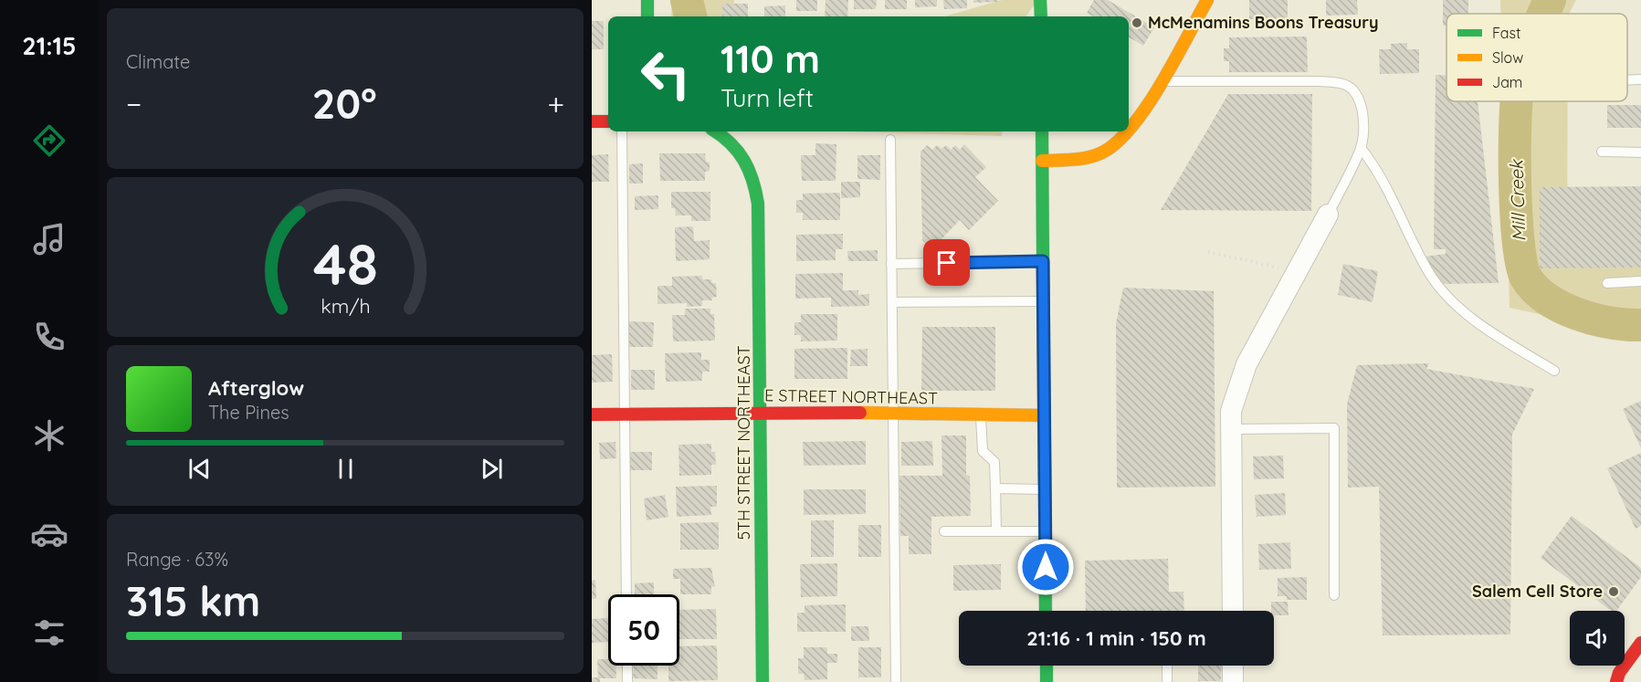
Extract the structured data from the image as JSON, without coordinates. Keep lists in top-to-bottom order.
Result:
{
  "streets": {
    "main road": ["E STREET NORTHEAST", "5TH STREET NORTHEAST"]
  },
  "crossings": [
    ["E STREET NORTHEAST", "5TH STREET NORTHEAST"]
  ],
  "water": ["Mill Creek"],
  "places": ["McMenamins Boons Treasury", "Salem Cell Store"],
  "legend": ["Fast", "Slow", "Jam"],
  "page": {
    "tabs": "21:15",
    "tile": [
      "Climate",
      ["Range · 63%", "315 km"]
    ],
    "turn": ["110 m", "Turn left"],
    "heat": ["−", "20°", "+"],
    "song": ["Afterglow", "The Pines"],
    "limit": "50",
    "trip": "21:16 · 1 min · 150 m",
    "gauge": ["48", "km/h"]
  }
}
